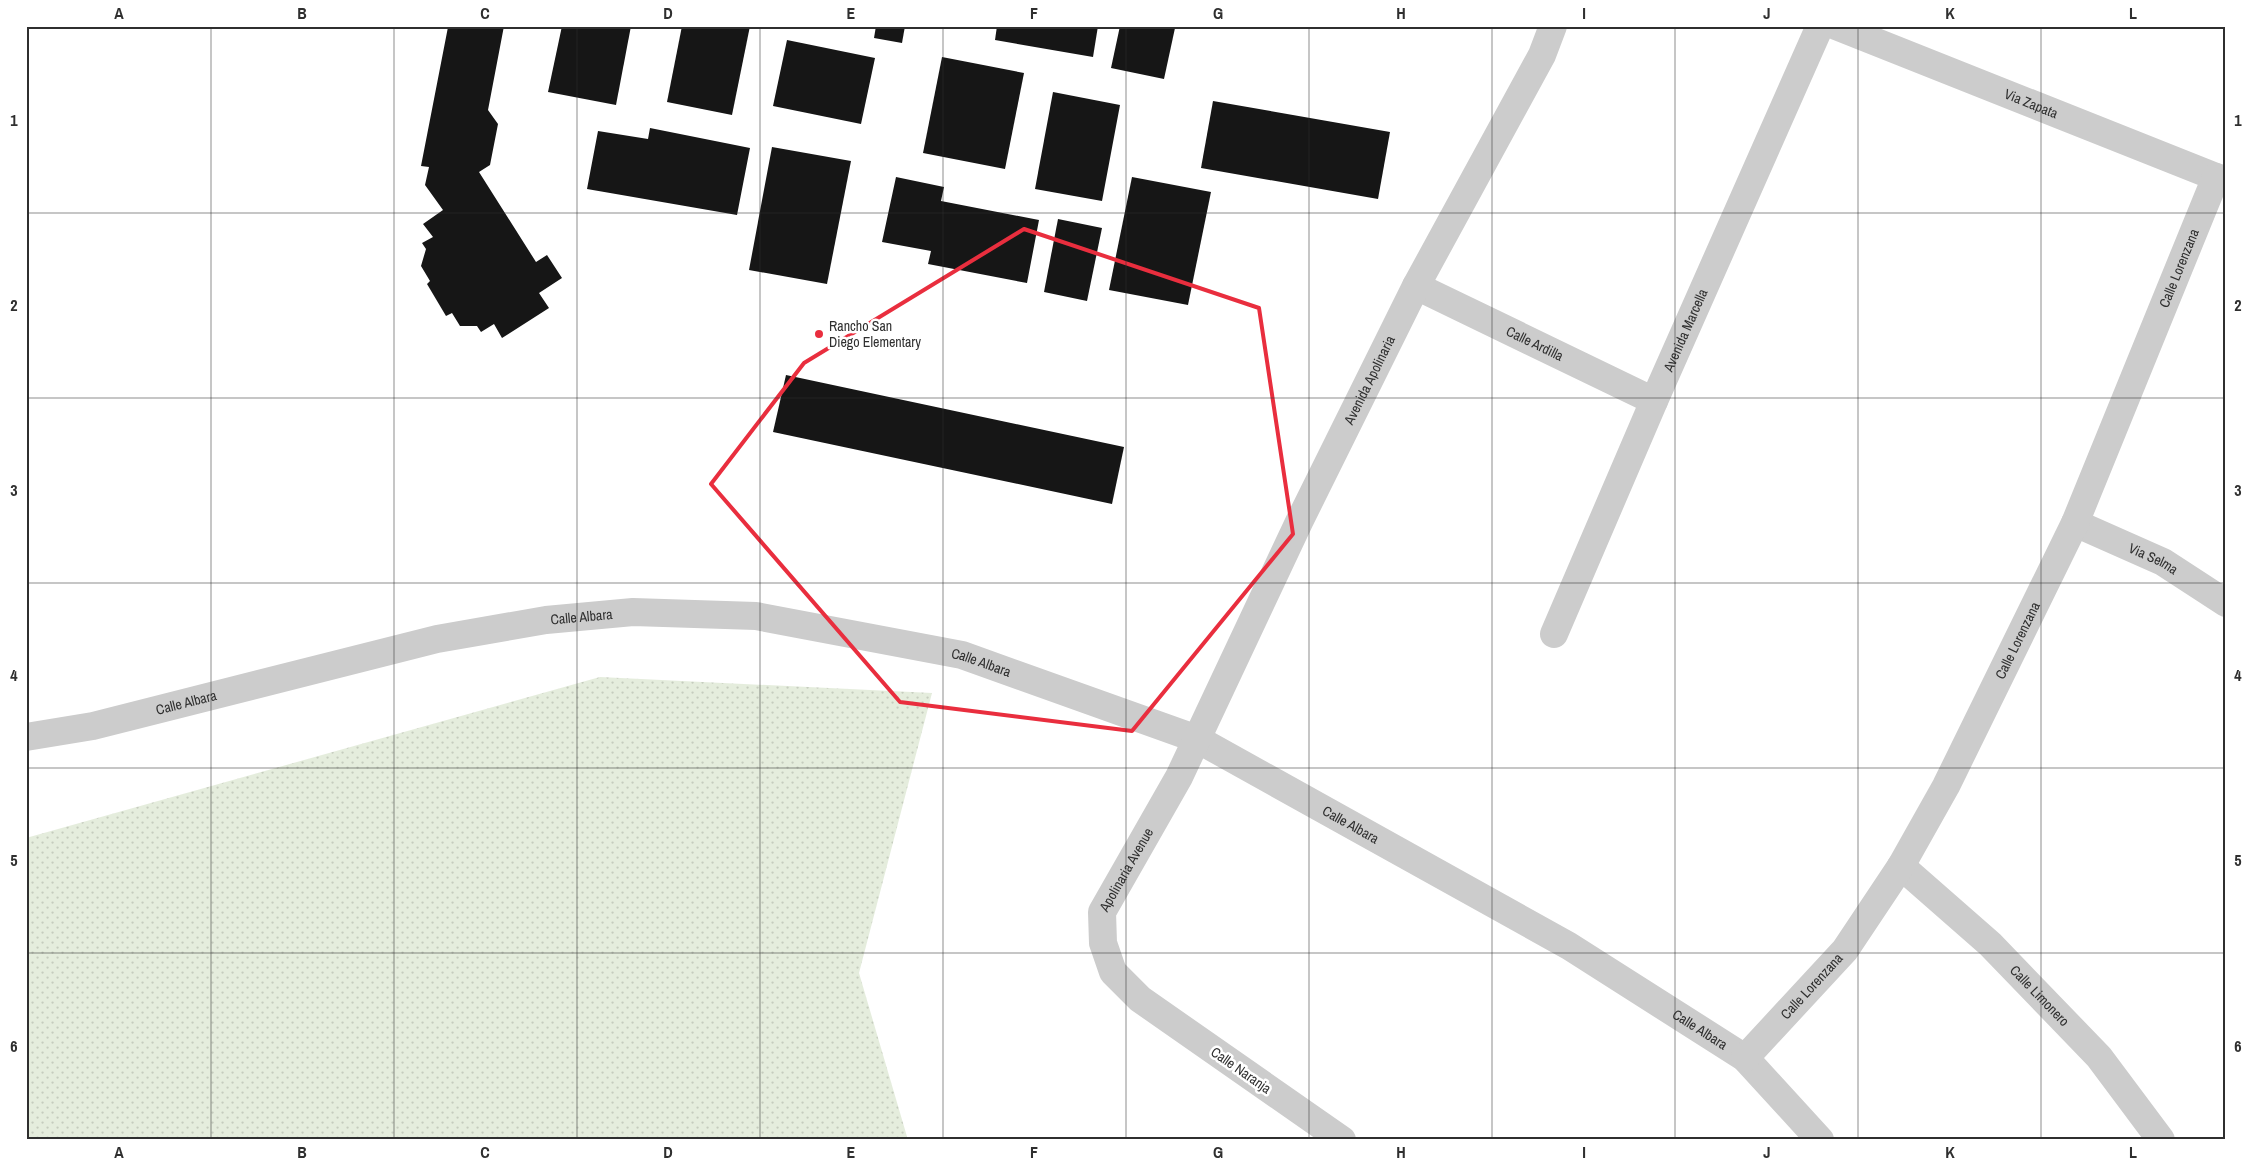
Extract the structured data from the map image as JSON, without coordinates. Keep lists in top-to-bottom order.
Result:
{
  "streets": {
    "street": [
      "Via Zapata",
      "Calle Lorenzana",
      "Avenida Marcella",
      "Calle Ardilla",
      "Avenida Apolinaria",
      "Via Selma",
      "Calle Albara",
      "Apolinaria Avenue",
      "Calle Limonero",
      "Calle Naranja"
    ]
  },
  "crossings": [
    ["Via Zapata", "Calle Lorenzana"],
    ["Calle Lorenzana", "Via Selma"],
    ["Calle Lorenzana", "Calle Albara"],
    ["Calle Lorenzana", "Calle Limonero"],
    ["Avenida Marcella", "Calle Ardilla"],
    ["Calle Ardilla", "Avenida Apolinaria"],
    ["Avenida Apolinaria", "Calle Albara"],
    ["Avenida Apolinaria", "Apolinaria Avenue"],
    ["Calle Albara", "Apolinaria Avenue"],
    ["Apolinaria Avenue", "Calle Naranja"]
  ],
  "places": ["Rancho San Diego Elementary"],
  "grid": {
    "columns": [
      "A",
      "B",
      "C",
      "D",
      "E",
      "F",
      "G",
      "H",
      "I",
      "J",
      "K",
      "L"
    ],
    "rows": [
      "1",
      "2",
      "3",
      "4",
      "5",
      "6"
    ]
  }
}
